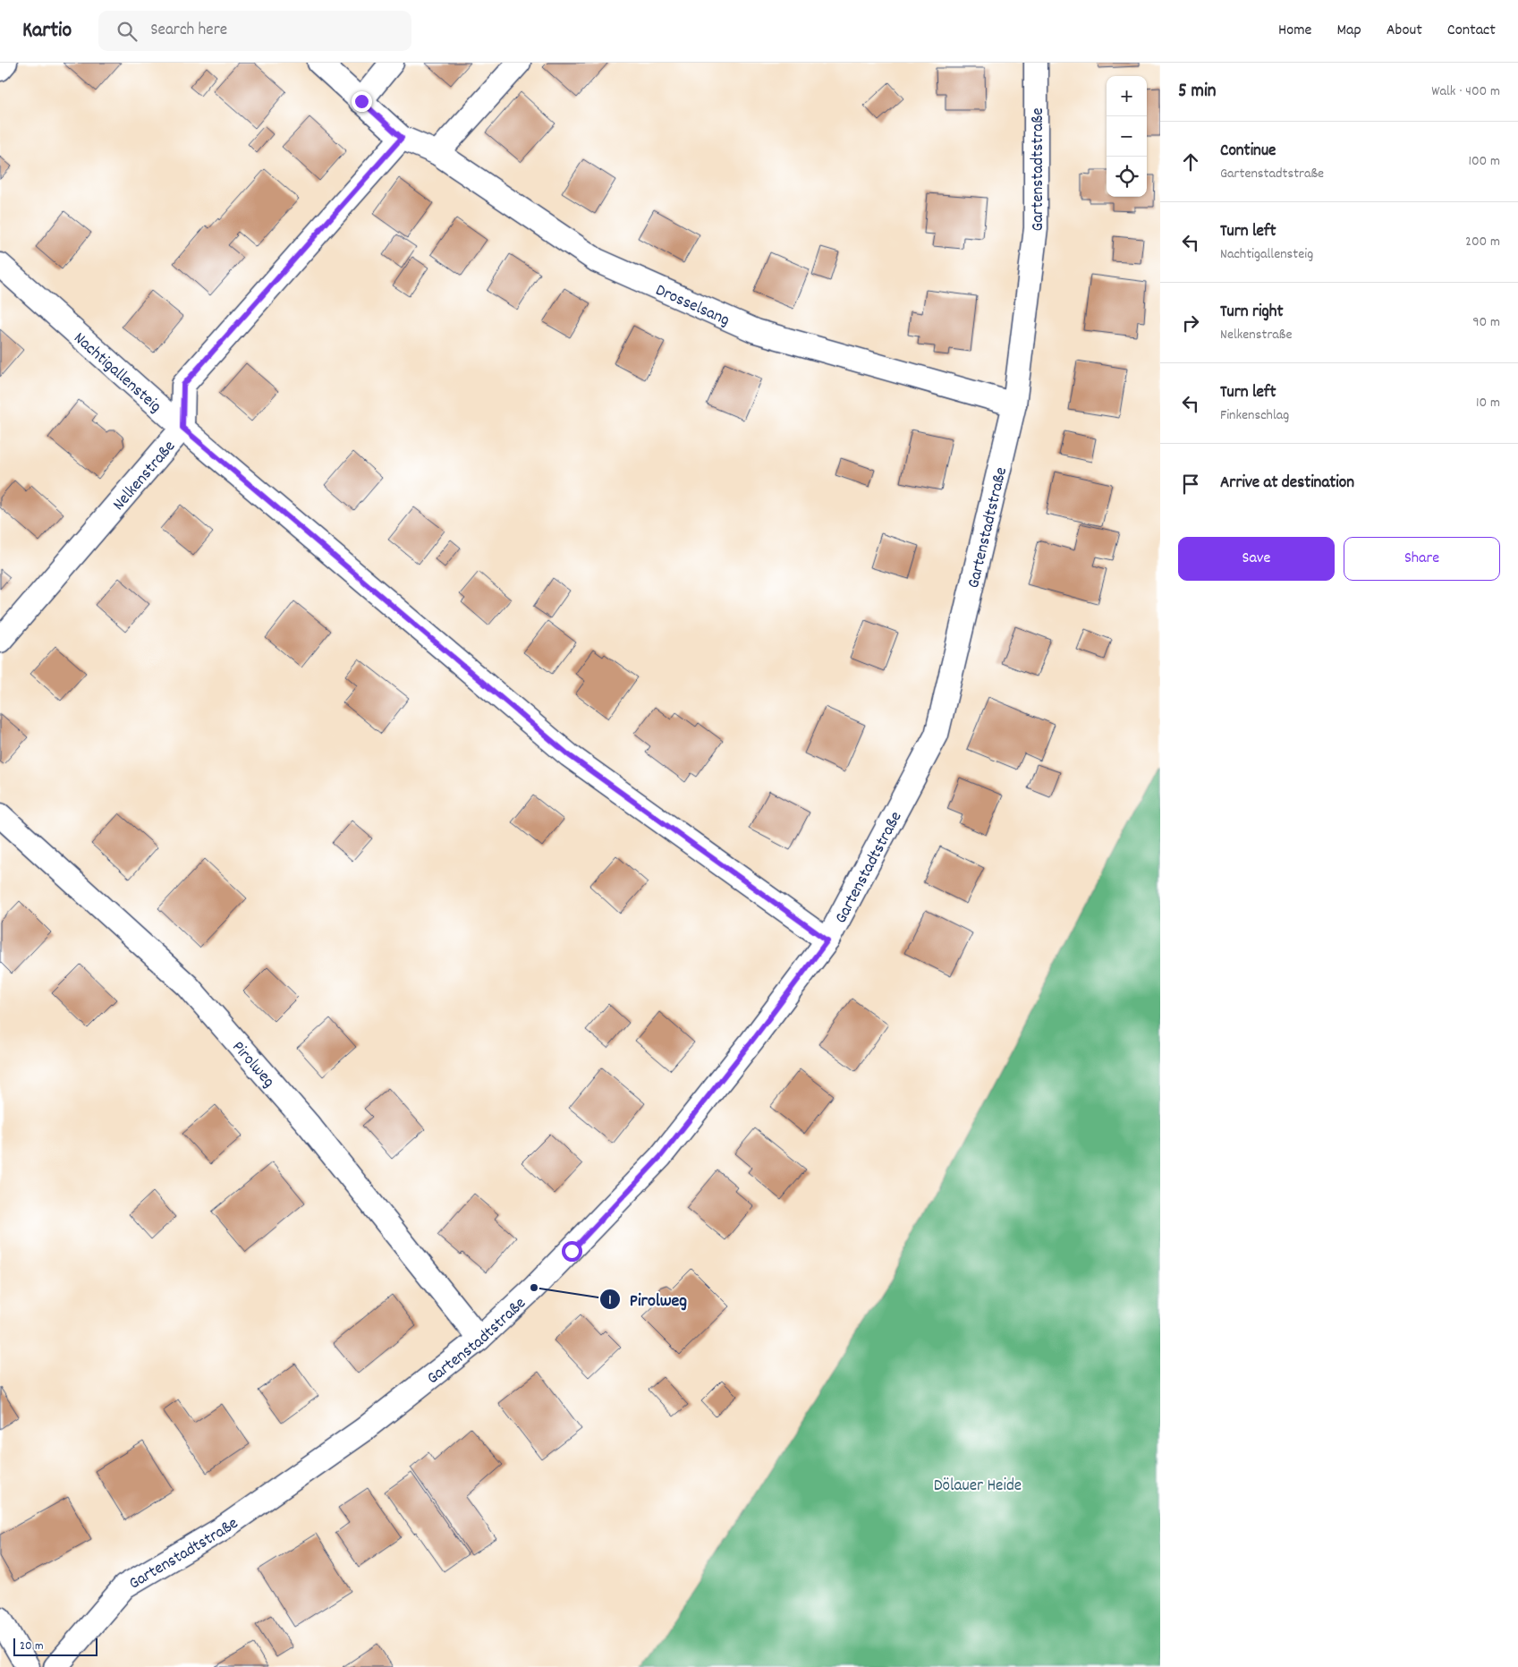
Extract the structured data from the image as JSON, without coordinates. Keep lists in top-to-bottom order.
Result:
{
  "streets": {
    "street": [
      "Gartenstadtstraße",
      "Drosselsang",
      "Nachtigallensteig",
      "Nelkenstraße",
      "Pirolweg"
    ]
  },
  "crossings": [
    ["Gartenstadtstraße", "Drosselsang"],
    ["Gartenstadtstraße", "Nachtigallensteig"],
    ["Gartenstadtstraße", "Pirolweg"],
    ["Drosselsang", "Nelkenstraße"],
    ["Nachtigallensteig", "Nelkenstraße"]
  ],
  "parks": ["Dölauer Heide"],
  "places": ["Pirolweg"],
  "scale_bar": "20 m",
  "page": {
    "header": "Kartio",
    "search": "Search here",
    "nav": [
      "Home",
      "Map",
      "About",
      "Contact"
    ],
    "heading": ["5 min", "Walk · 400 m"],
    "map_buttons": ["+", "−"],
    "list": [
      ["Continue", "Gartenstadtstraße", "100 m"],
      ["Turn left", "Nachtigallensteig", "200 m"],
      ["Turn right", "Nelkenstraße", "90 m"],
      ["Turn left", "Finkenschlag", "10 m"],
      "Arrive at destination"
    ],
    "buttons": ["Save", "Share"],
    "scale": "20 m"
  }
}
